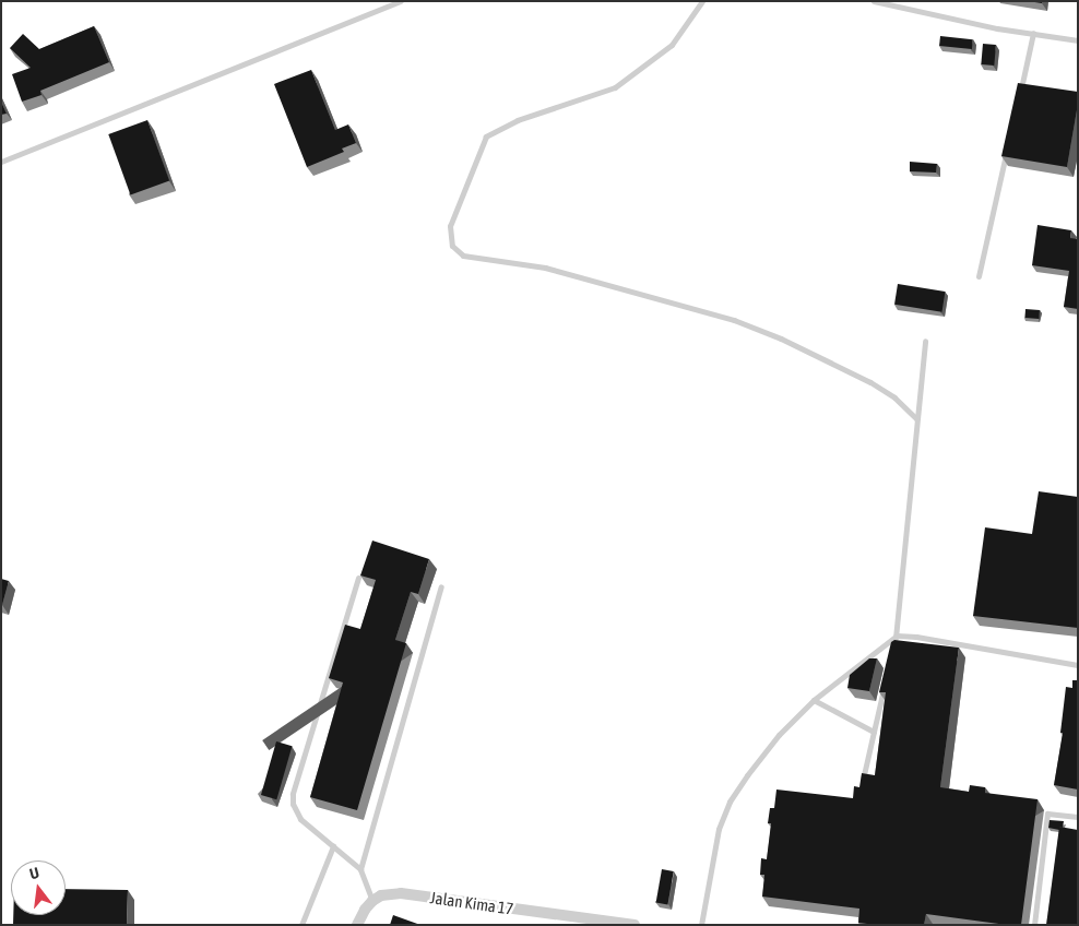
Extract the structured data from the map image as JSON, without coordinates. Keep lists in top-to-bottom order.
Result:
{
  "streets": {
    "street": ["Jalan Kima 17"]
  },
  "north": "top"
}
